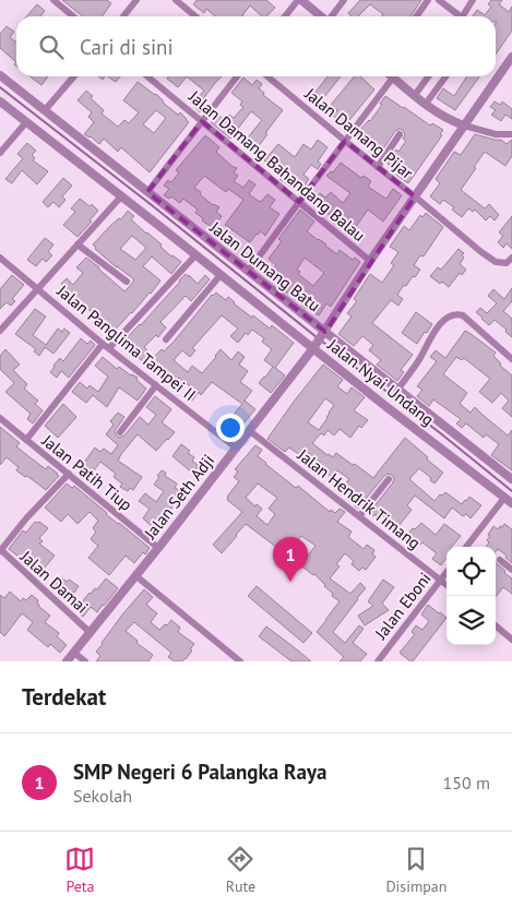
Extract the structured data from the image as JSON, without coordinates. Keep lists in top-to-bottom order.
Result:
{
  "streets": {
    "street": [
      "Jalan Damang Pijar",
      "Jalan Damang Bahandang Balau",
      "Jalan Dumang Batu",
      "Jalan Panglima Tampei II",
      "Jalan Nyai Undang",
      "Jalan Patih Tiup",
      "Jalan Seth Adji",
      "Jalan Hendrik Timang",
      "Jalan Damai",
      "Jalan Eboni"
    ]
  },
  "crossings": [
    ["Jalan Dumang Batu", "Jalan Seth Adji"],
    ["Jalan Panglima Tampei II", "Jalan Seth Adji"],
    ["Jalan Nyai Undang", "Jalan Seth Adji"],
    ["Jalan Patih Tiup", "Jalan Seth Adji"],
    ["Jalan Seth Adji", "Jalan Hendrik Timang"],
    ["Jalan Seth Adji", "Jalan Damai"],
    ["Jalan Hendrik Timang", "Jalan Eboni"]
  ],
  "page": {
    "search": "Cari di sini",
    "pins": "1",
    "heading": "Terdekat",
    "list": [
      {
        "mark": "1",
        "name": "SMP Negeri 6 Palangka Raya",
        "note": "Sekolah",
        "value": "150 m"
      }
    ],
    "nav": ["Peta", "Rute", "Disimpan"]
  }
}
